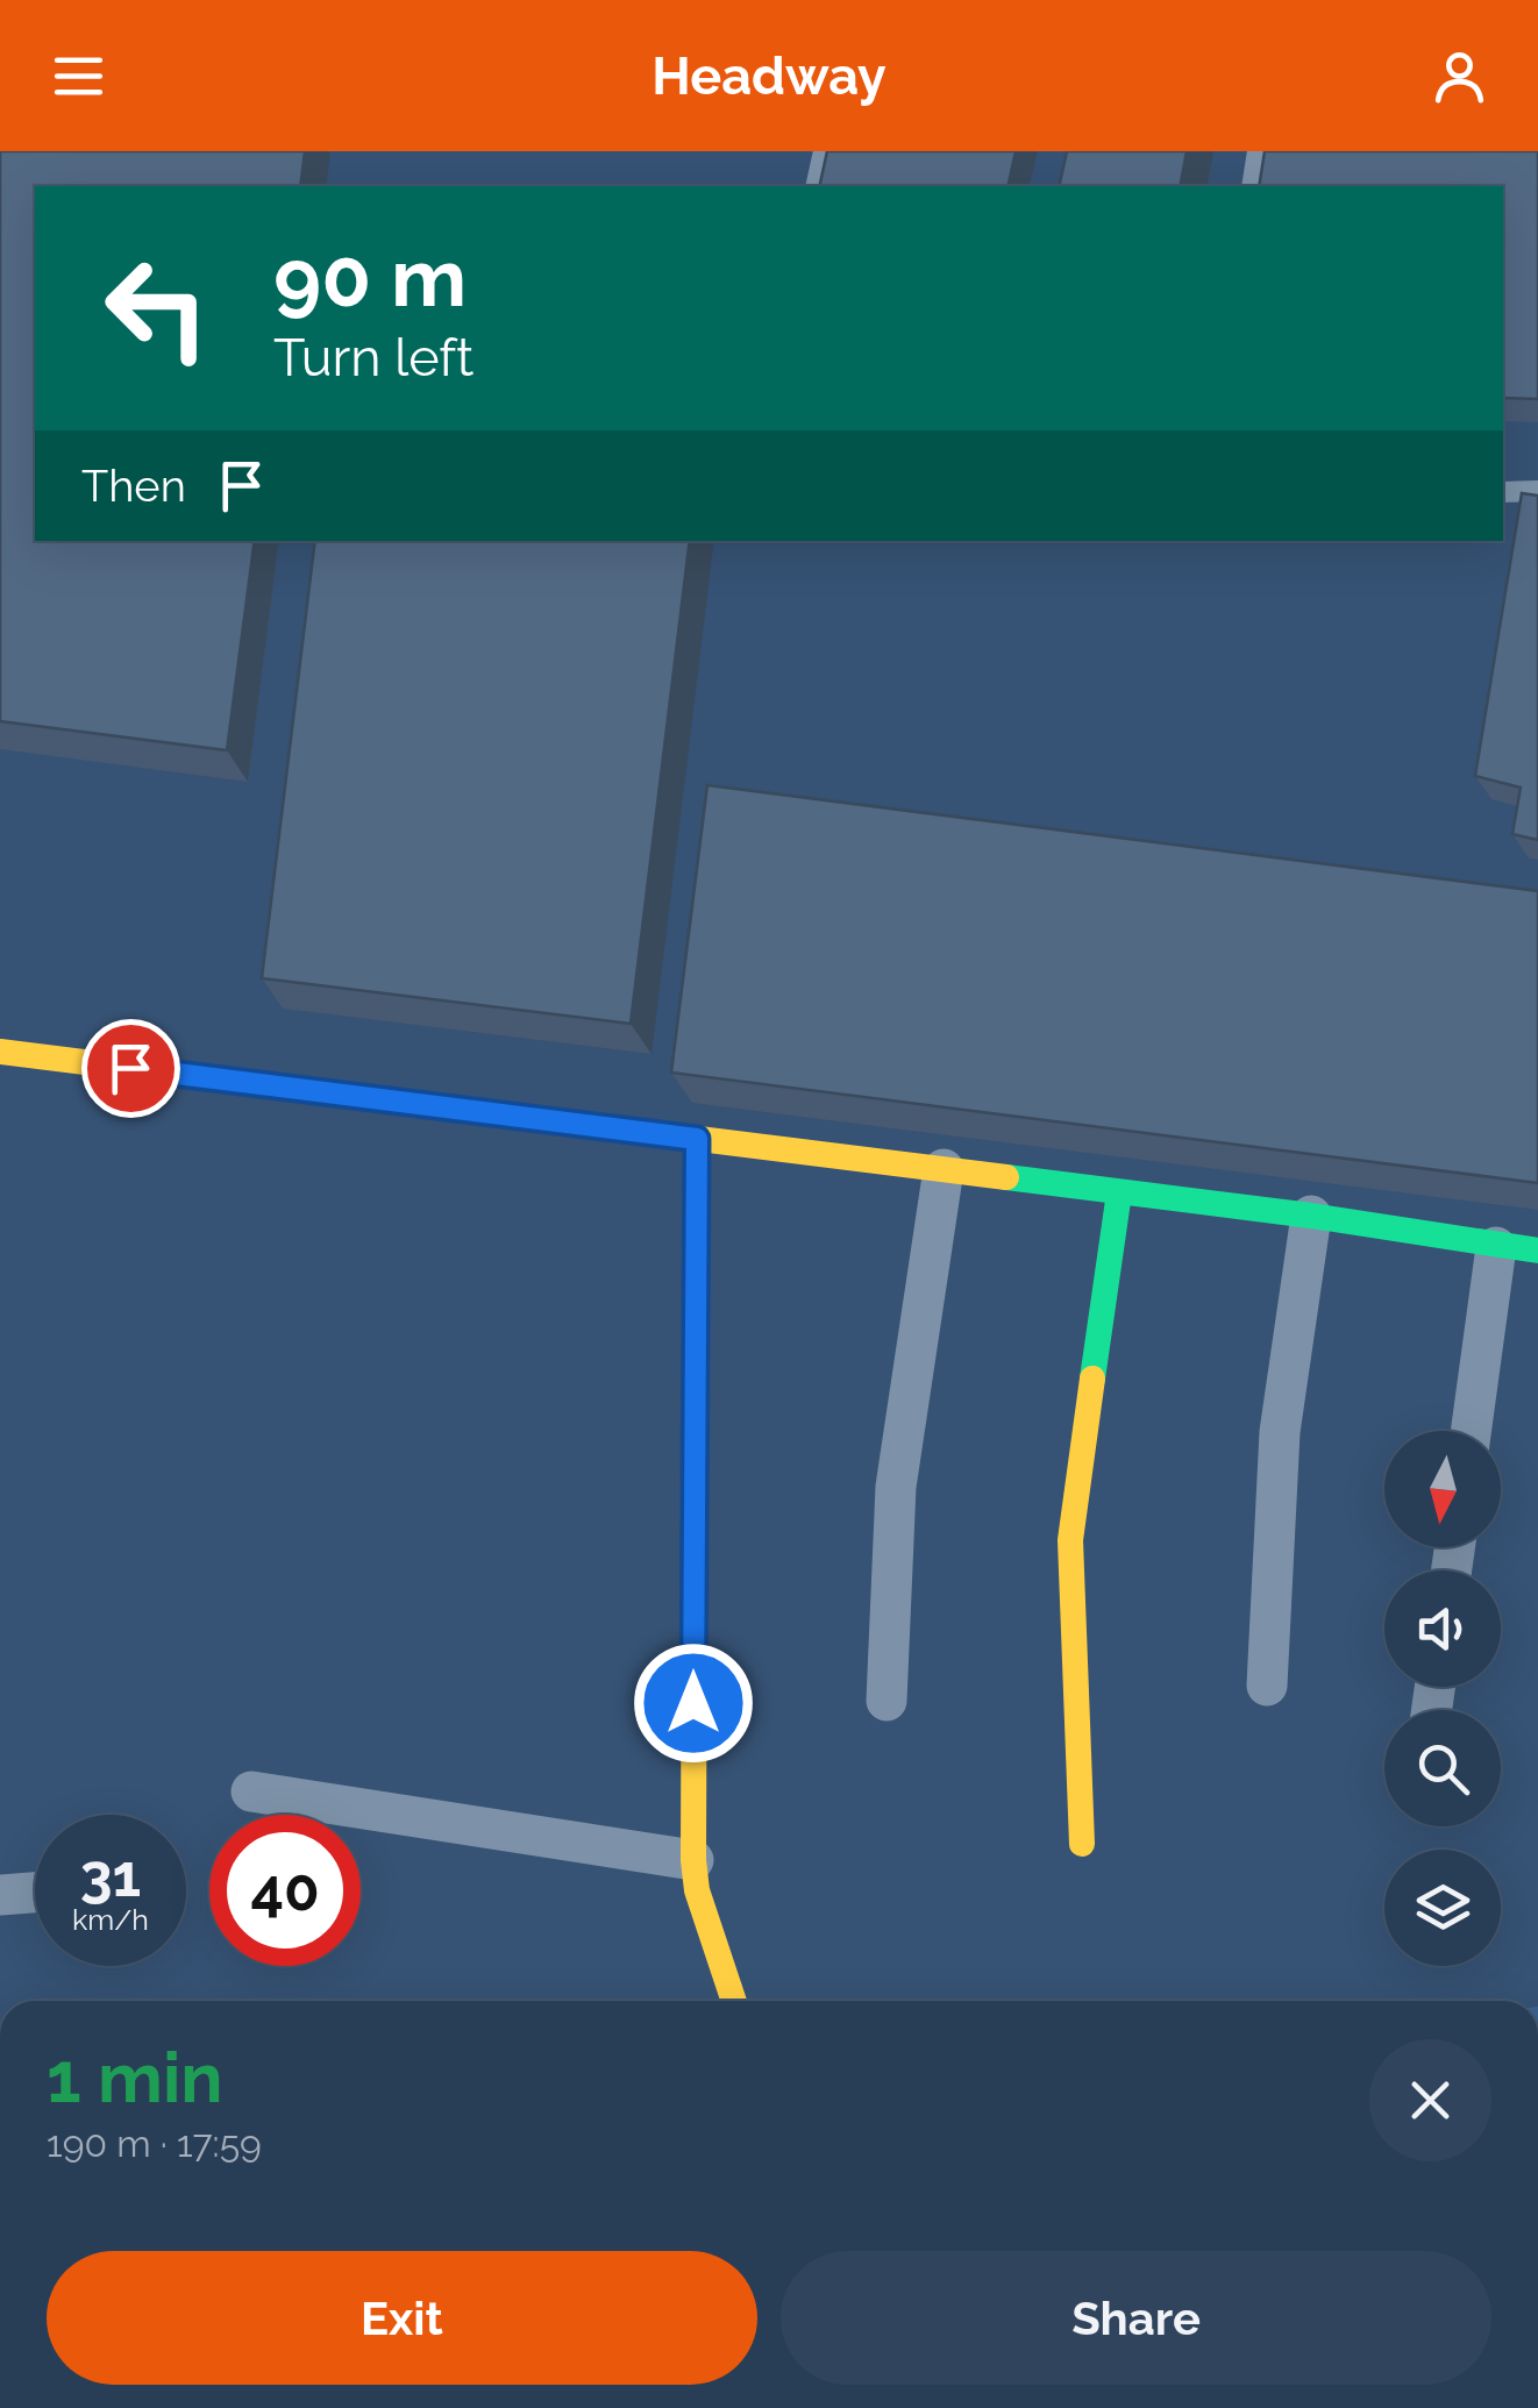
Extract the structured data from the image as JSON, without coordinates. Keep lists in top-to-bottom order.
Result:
{
  "north": "bottom",
  "page": {
    "header": "Headway",
    "turn": ["90 m", "Turn left"],
    "then": "Then",
    "speed": "31 km/h",
    "limit": "40",
    "heading": ["1 min", "190 m · 17:59"],
    "buttons": ["Exit", "Share"]
  }
}
